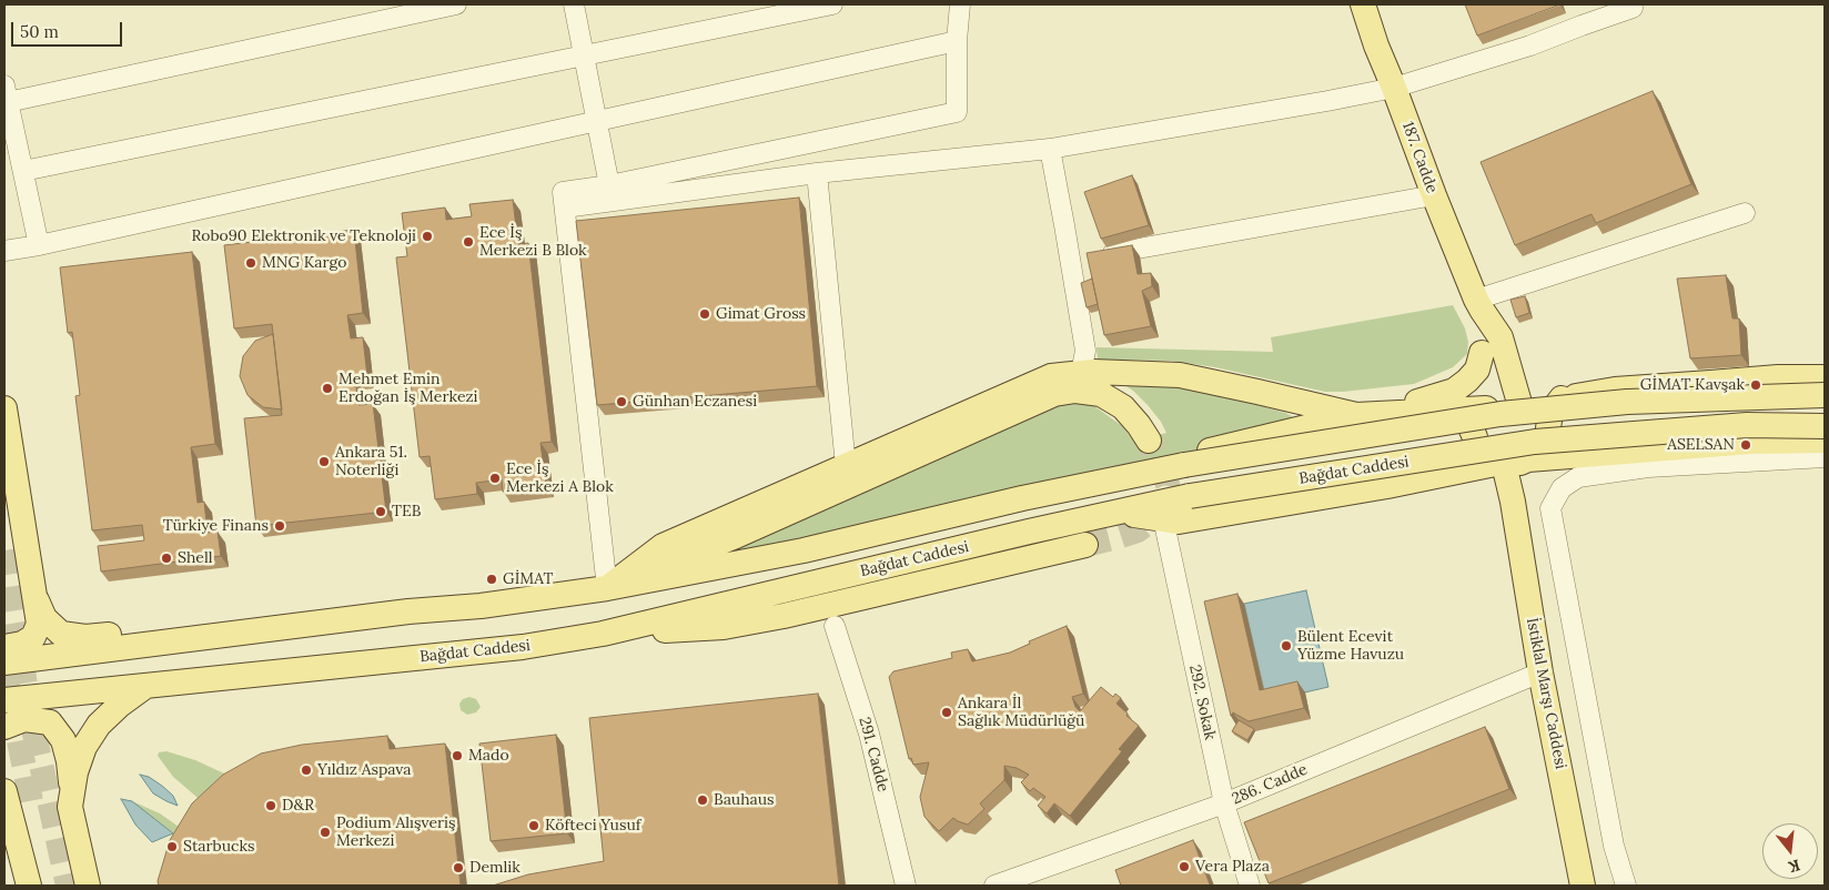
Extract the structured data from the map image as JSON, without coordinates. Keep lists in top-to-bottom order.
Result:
{
  "streets": {
    "main road": ["187. Cadde", "Bağdat Caddesi", "İstiklal Marşı Caddesi"],
    "street": ["292. Sokak", "291. Cadde", "286. Cadde"]
  },
  "crossings": [
    ["İstiklal Marşı Caddesi", "286. Cadde"],
    ["292. Sokak", "286. Cadde"]
  ],
  "places": [
    "Robo90 Elektronik ve Teknoloji",
    "Ece İş Merkezi B Blok",
    "MNG Kargo",
    "Gimat Gross",
    "GİMAT Kavşak",
    "Mehmet Emin Erdoğan İş Merkezi",
    "Günhan Eczanesi",
    "ASELSAN",
    "Ankara 51. Noterliği",
    "Ece İş Merkezi A Blok",
    "TEB",
    "Türkiye Finans",
    "Shell",
    "GİMAT",
    "Bülent Ecevit Yüzme Havuzu",
    "Ankara İl Sağlık Müdürlüğü",
    "Mado",
    "Yıldız Aspava",
    "Bauhaus",
    "D&R",
    "Köfteci Yusuf",
    "Podium Alışveriş Merkezi",
    "Starbucks",
    "Vera Plaza",
    "Demlik"
  ],
  "scale_bar": "50 m",
  "north": "bottom"
}
